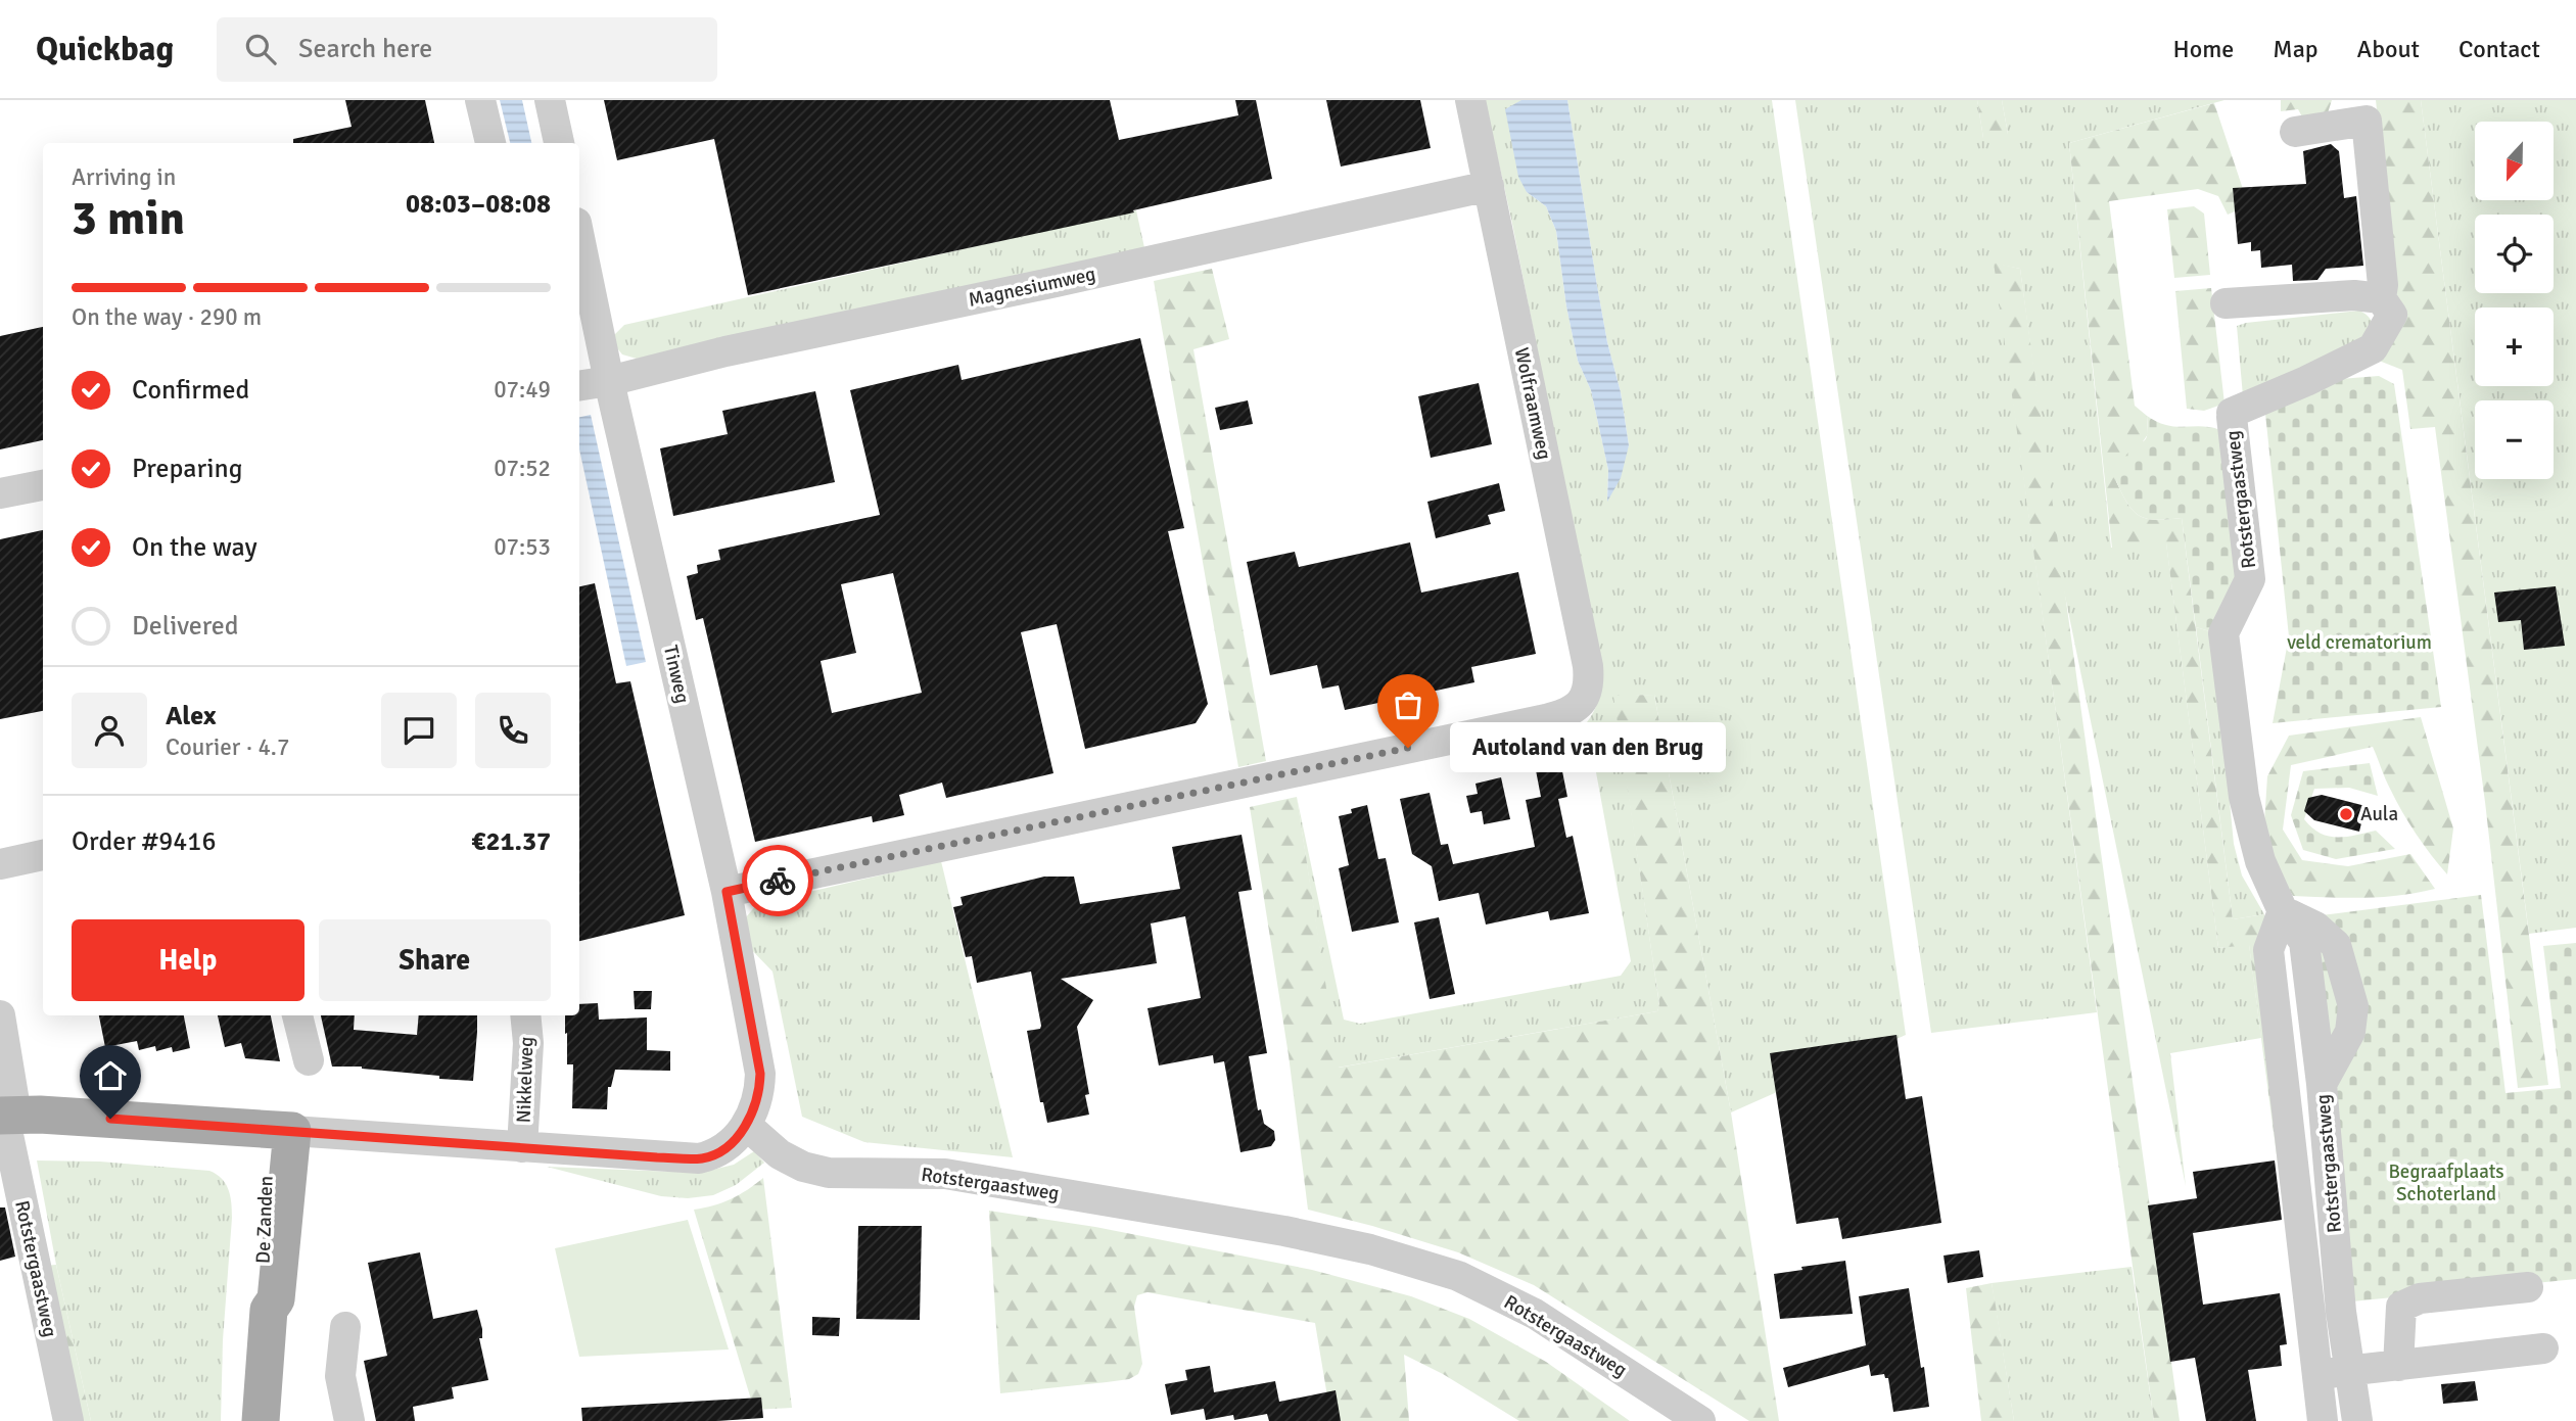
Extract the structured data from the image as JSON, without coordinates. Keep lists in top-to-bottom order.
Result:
{
  "streets": {
    "main road": ["De Zanden"],
    "street": [
      "Magnesiumweg",
      "Wolfraamweg",
      "Rotstergaastweg",
      "Tinweg",
      "Nikkelweg"
    ]
  },
  "crossings": [
    ["Magnesiumweg", "Wolfraamweg"],
    ["Magnesiumweg", "Tinweg"],
    ["Wolfraamweg", "Tinweg"],
    ["Rotstergaastweg", "Tinweg"]
  ],
  "parks": ["veld crematorium", "Begraafplaats Schoterland"],
  "places": ["Autoland van den Brug", "Aula"],
  "north": "bottom",
  "page": {
    "header": "Quickbag",
    "search": "Search here",
    "nav": [
      "Home",
      "Map",
      "About",
      "Contact"
    ],
    "map_buttons": ["+", "−"],
    "heading": ["3 min", "Arriving in", "08:03–08:08"],
    "panel": [
      "Alex",
      "Courier · 4.7",
      "Order #9416",
      "€21.37"
    ],
    "bar": "On the way · 290 m",
    "list": [
      ["Confirmed", "07:49"],
      ["Preparing", "07:52"],
      ["On the way", "07:53"],
      "Delivered"
    ],
    "bubble": "Autoland van den Brug",
    "buttons": ["Help", "Share"]
  }
}
